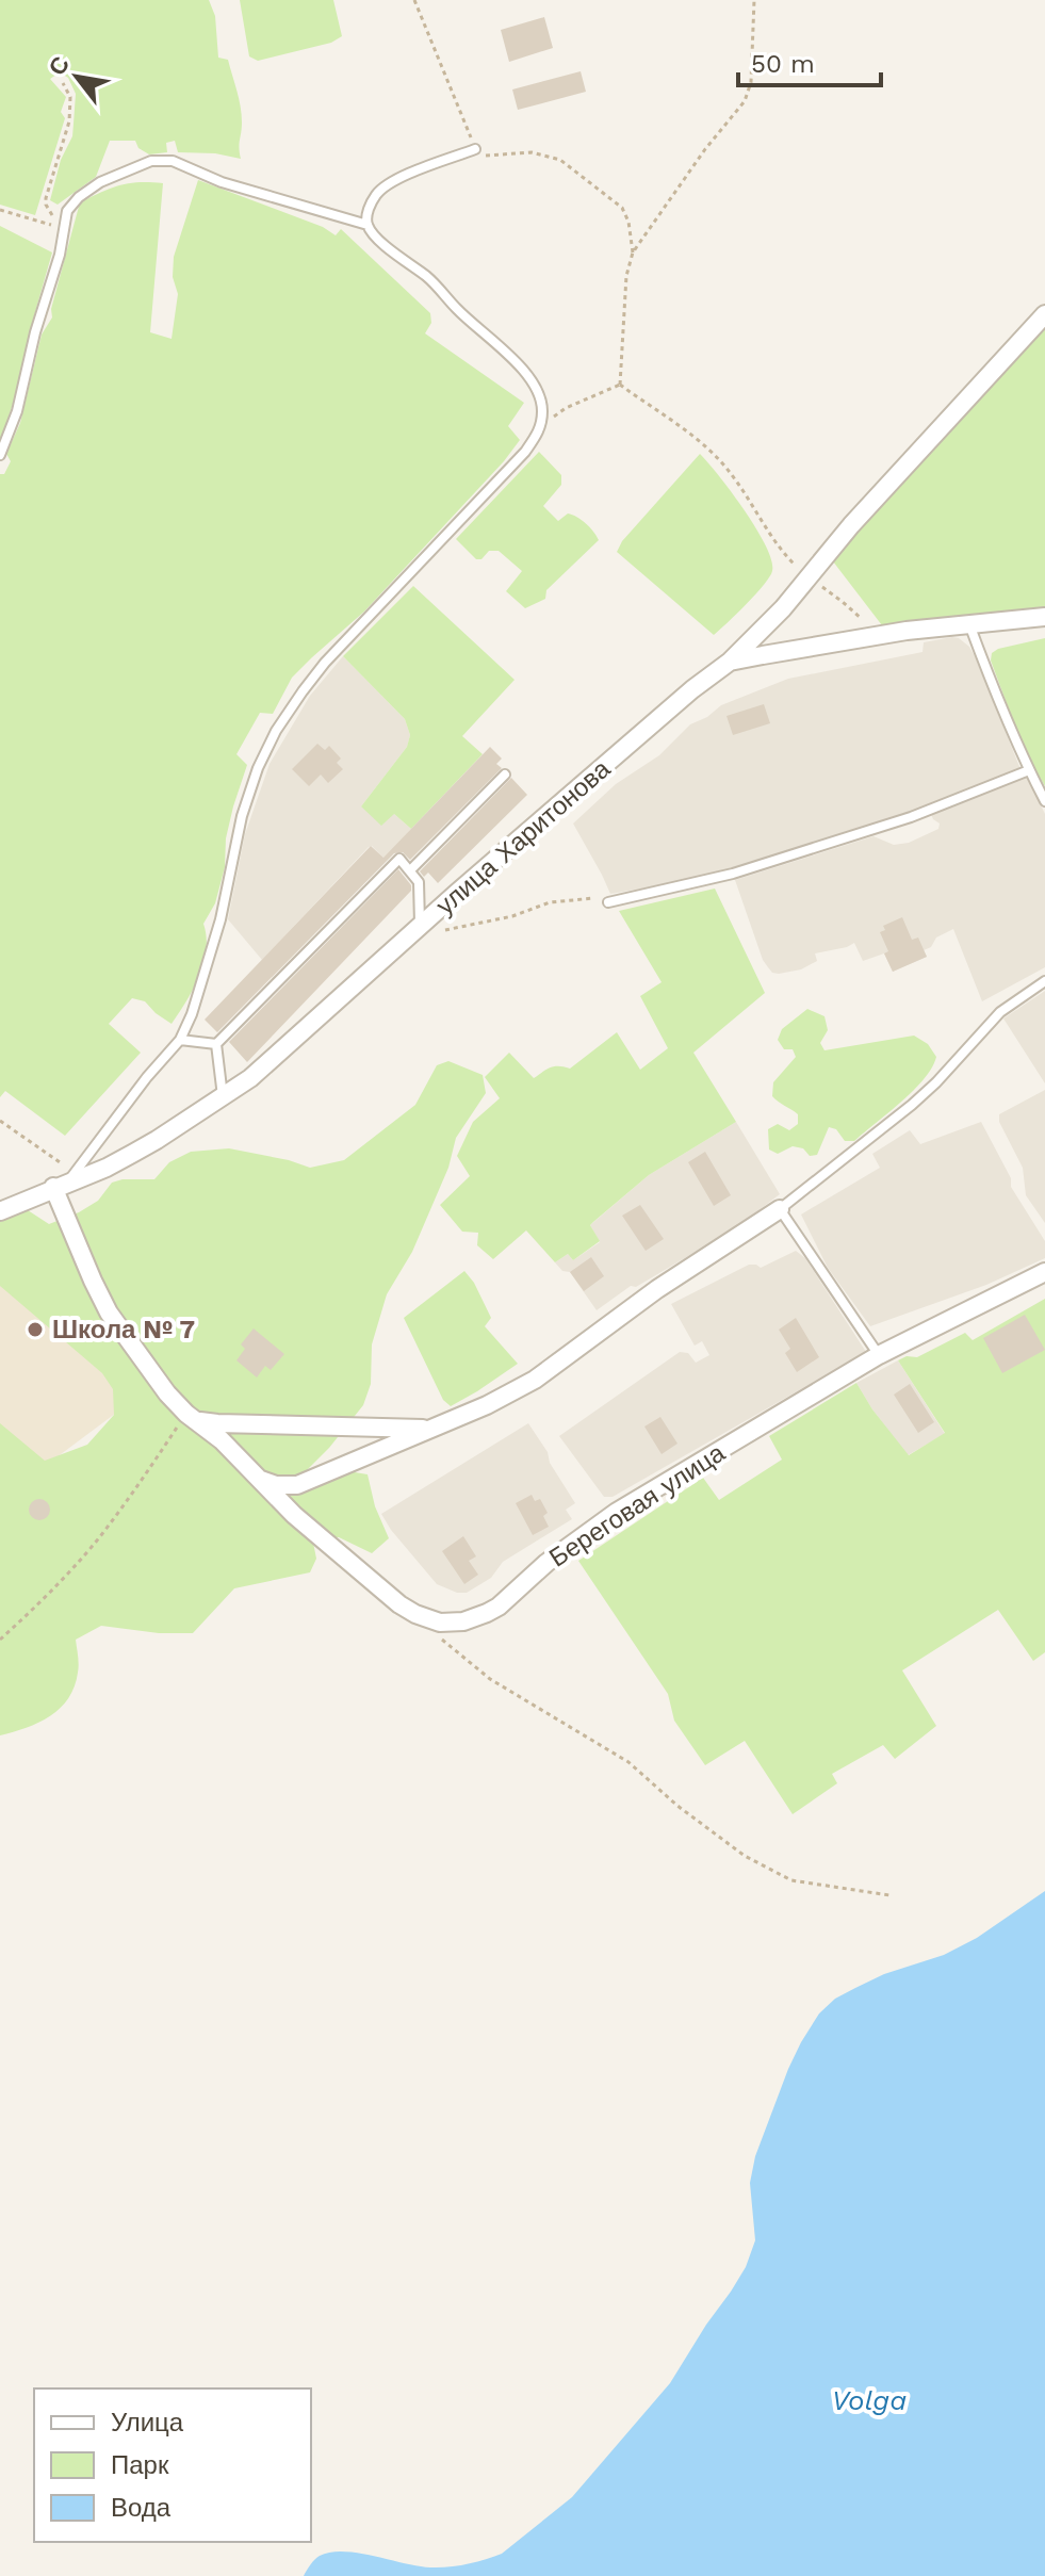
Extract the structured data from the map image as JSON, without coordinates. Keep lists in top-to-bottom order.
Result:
{
  "streets": {
    "street": ["улица Харитонова", "Береговая улица"]
  },
  "crossings": [
    ["улица Харитонова", "Береговая улица"]
  ],
  "water": ["Volga"],
  "places": ["Школа № 7"],
  "legend": ["Улица", "Парк", "Вода"],
  "scale_bar": "50 m",
  "north": "top left"
}
